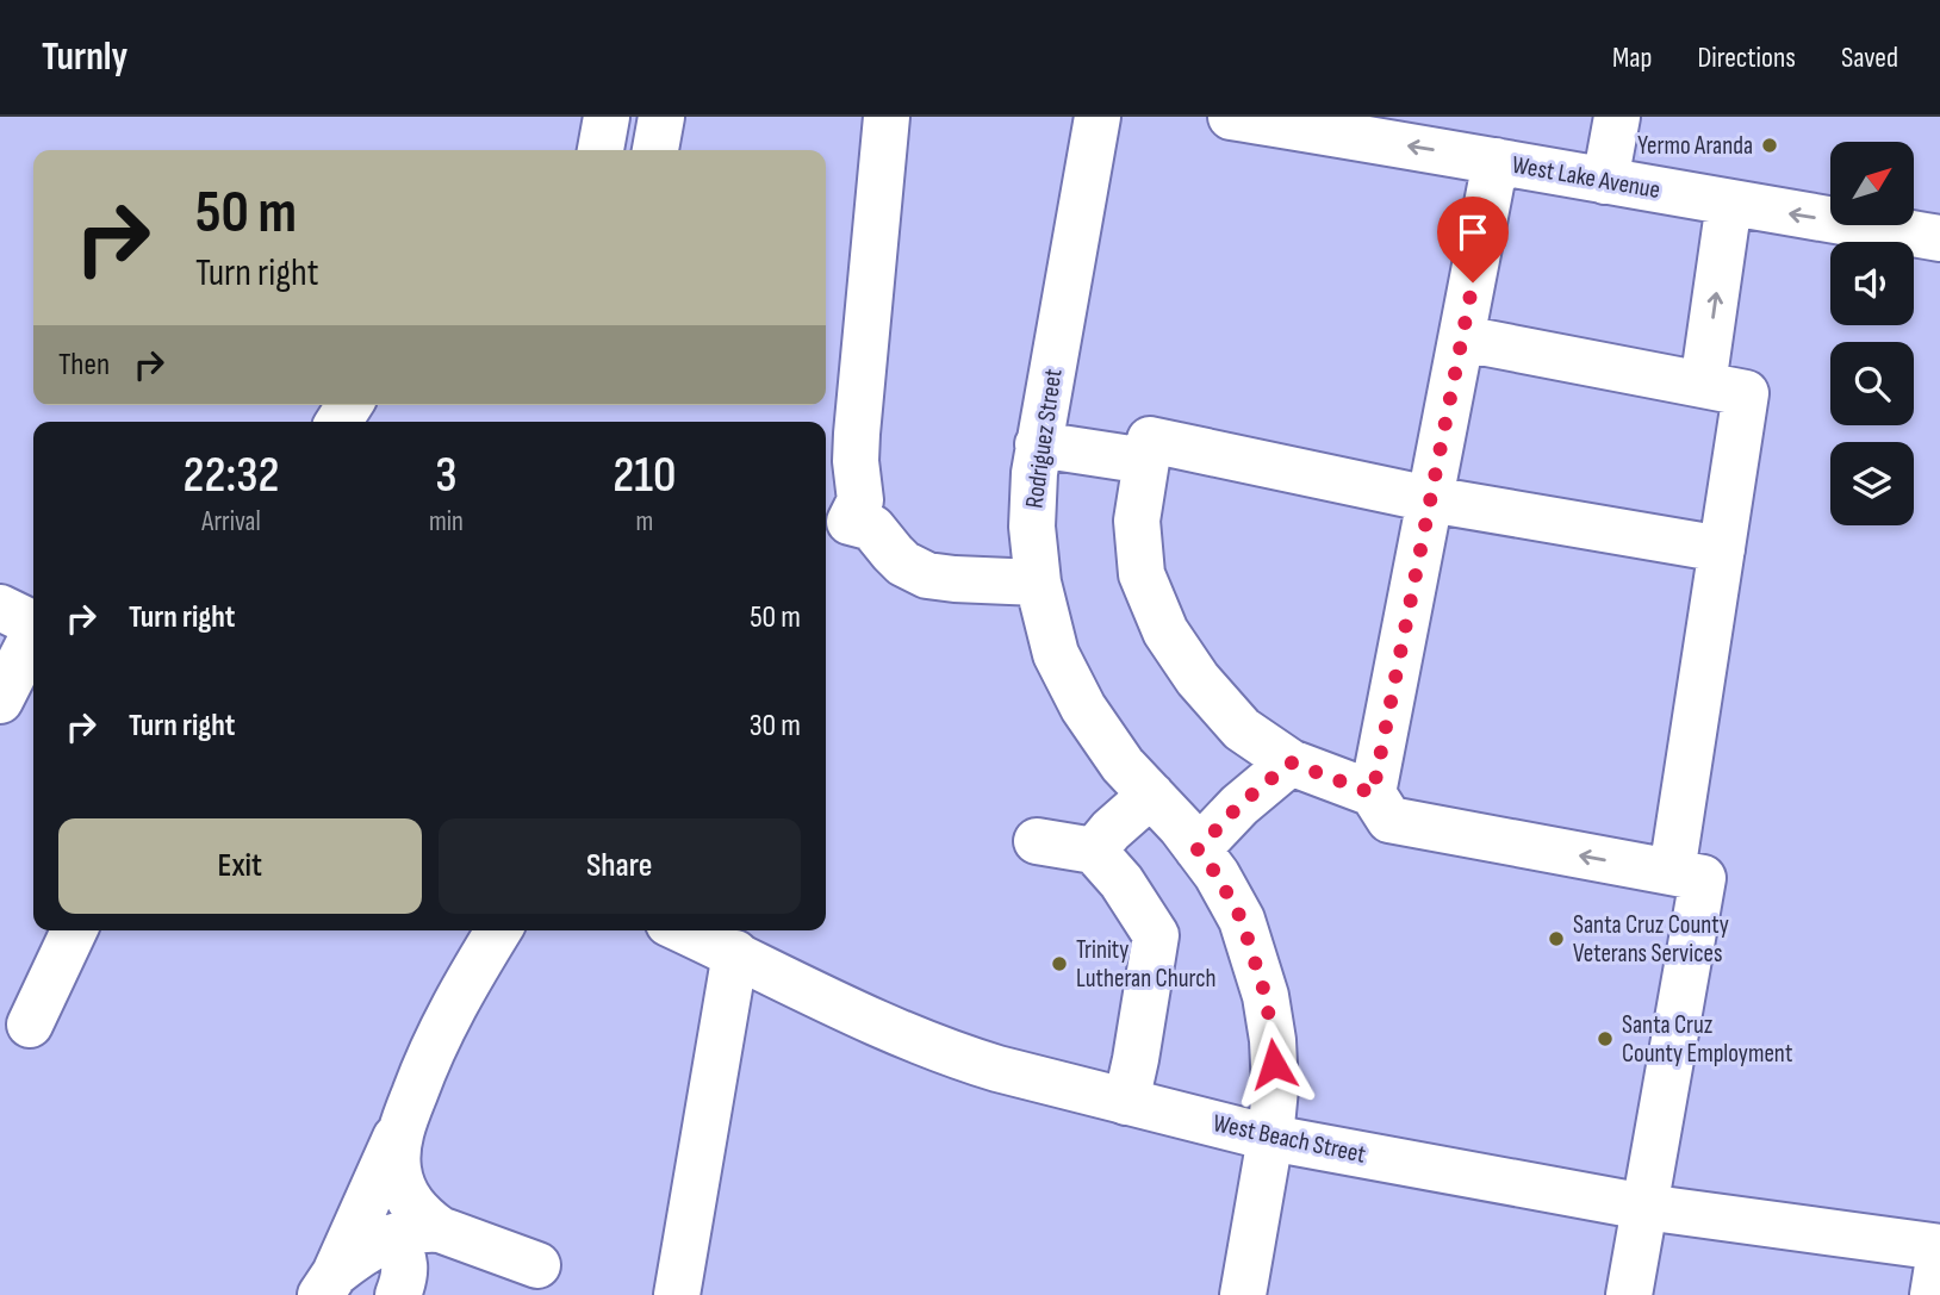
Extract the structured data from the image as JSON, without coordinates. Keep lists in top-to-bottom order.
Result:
{
  "streets": {
    "street": ["West Lake Avenue", "Rodriguez Street", "West Beach Street"]
  },
  "crossings": [
    ["Rodriguez Street", "West Beach Street"]
  ],
  "places": [
    "Yermo Aranda",
    "Santa Cruz County Veterans Services",
    "Trinity Lutheran Church",
    "Santa Cruz County Employment"
  ],
  "north": "top right",
  "page": {
    "header": "Turnly",
    "nav": ["Map", "Directions", "Saved"],
    "turn": ["50 m", "Turn right"],
    "then": "Then",
    "eta": [
      "22:32",
      "Arrival",
      "3",
      "min",
      "210",
      "m"
    ],
    "list": [
      {
        "name": "Turn right",
        "value": "50 m"
      },
      {
        "name": "Turn right",
        "value": "30 m"
      }
    ],
    "buttons": ["Exit", "Share"]
  }
}
